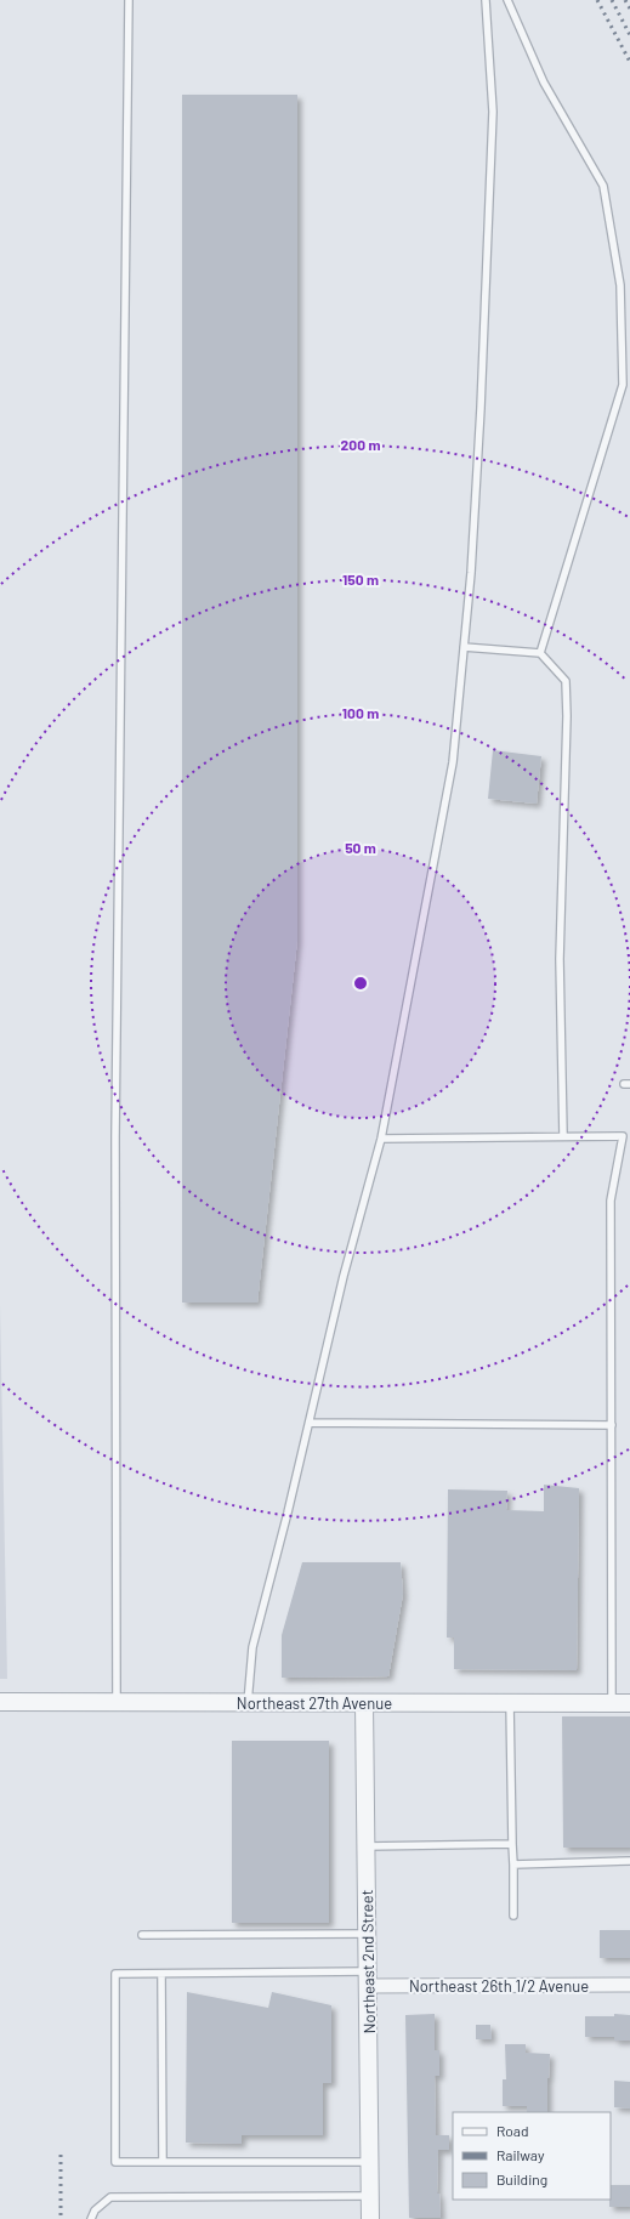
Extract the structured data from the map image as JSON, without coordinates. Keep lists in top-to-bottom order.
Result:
{
  "streets": {
    "street": ["Northeast 27th Avenue", "Northeast 2nd Street", "Northeast 26th 1/2 Avenue"]
  },
  "crossings": [
    ["Northeast 27th Avenue", "Northeast 2nd Street"],
    ["Northeast 2nd Street", "Northeast 26th 1/2 Avenue"]
  ],
  "legend": ["Road", "Railway", "Building"],
  "rings": [
    "200 m",
    "150 m",
    "100 m",
    "50 m"
  ]
}
